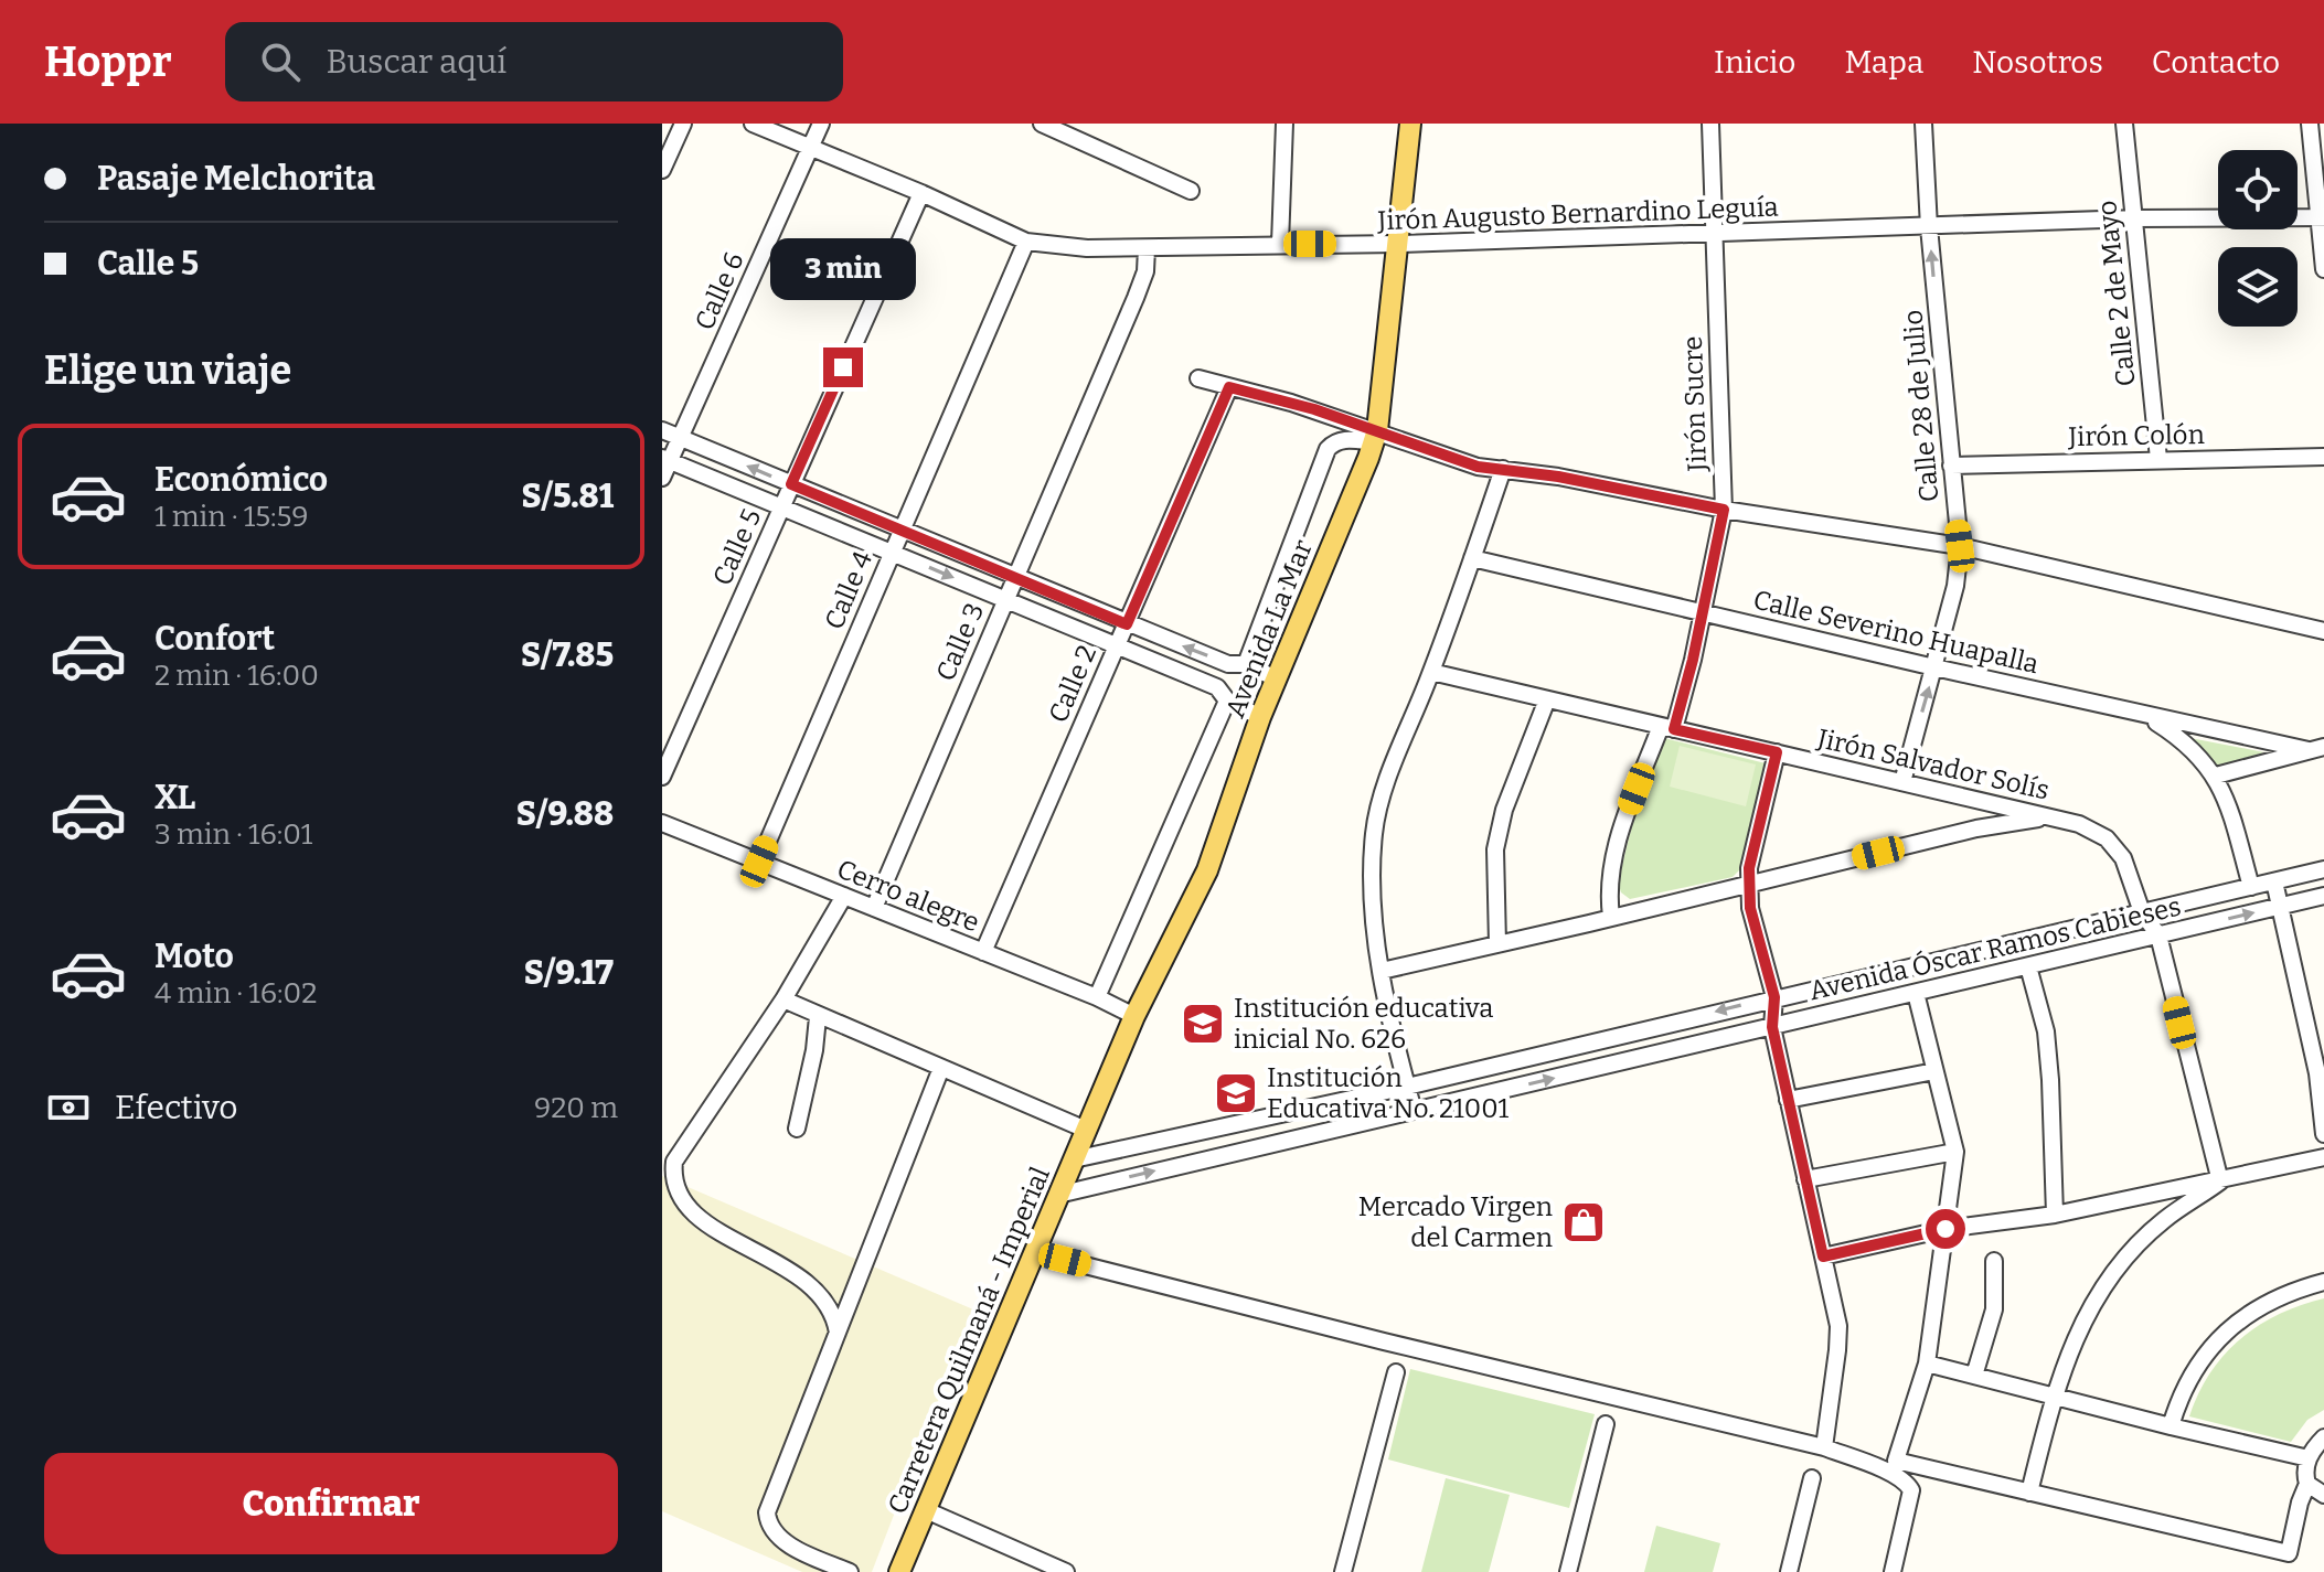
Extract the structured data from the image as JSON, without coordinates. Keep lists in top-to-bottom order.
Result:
{
  "streets": {
    "main road": ["Avenida La Mar", "Carretera Quilmaná - Imperial"],
    "street": [
      "Jirón Augusto Bernardino Leguía",
      "Calle 6",
      "Calle 2 de Mayo",
      "Jirón Sucre",
      "Calle 28 de Julio",
      "Jirón Colón",
      "Calle 5",
      "Calle 4",
      "Calle Severino Huapalla",
      "Calle 3",
      "Calle 2",
      "Jirón Salvador Solís",
      "Cerro alegre",
      "Avenida Óscar Ramos Cabieses"
    ]
  },
  "crossings": [
    ["Jirón Augusto Bernardino Leguía", "Calle 6"],
    ["Jirón Augusto Bernardino Leguía", "Calle 2 de Mayo"],
    ["Jirón Augusto Bernardino Leguía", "Jirón Sucre"],
    ["Jirón Augusto Bernardino Leguía", "Calle 28 de Julio"],
    ["Jirón Augusto Bernardino Leguía", "Calle 5"],
    ["Jirón Augusto Bernardino Leguía", "Calle 4"],
    ["Jirón Augusto Bernardino Leguía", "Avenida La Mar"],
    ["Jirón Augusto Bernardino Leguía", "Calle 3"],
    ["Calle 2 de Mayo", "Jirón Colón"],
    ["Jirón Sucre", "Calle Severino Huapalla"],
    ["Jirón Sucre", "Jirón Salvador Solís"],
    ["Calle 28 de Julio", "Jirón Colón"],
    ["Calle 28 de Julio", "Calle Severino Huapalla"],
    ["Calle 28 de Julio", "Jirón Salvador Solís"],
    ["Calle 4", "Cerro alegre"],
    ["Avenida La Mar", "Cerro alegre"],
    ["Avenida La Mar", "Carretera Quilmaná - Imperial"],
    ["Calle 3", "Cerro alegre"],
    ["Calle 2", "Cerro alegre"],
    ["Jirón Salvador Solís", "Avenida Óscar Ramos Cabieses"],
    ["Avenida Óscar Ramos Cabieses", "Carretera Quilmaná - Imperial"]
  ],
  "one_way": ["Calle 28 de Julio"],
  "places": {
    "school or university": ["Institución educativa inicial No. 626", "Institución Educativa No. 21001"],
    "shop": ["Mercado Virgen del Carmen"]
  },
  "page": {
    "header": "Hoppr",
    "search": "Buscar aquí",
    "nav": [
      "Inicio",
      "Mapa",
      "Nosotros",
      "Contacto"
    ],
    "banner": ["Pasaje Melchorita", "Calle 5"],
    "bubble": "3 min",
    "heading": "Elige un viaje",
    "list": [
      {
        "name": "Económico",
        "note": "1 min · 15:59",
        "value": "S/5.81"
      },
      {
        "name": "Confort",
        "note": "2 min · 16:00",
        "value": "S/7.85"
      },
      {
        "name": "XL",
        "note": "3 min · 16:01",
        "value": "S/9.88"
      },
      {
        "name": "Moto",
        "note": "4 min · 16:02",
        "value": "S/9.17"
      }
    ],
    "pay": ["Efectivo", "920 m"],
    "buttons": "Confirmar"
  }
}
